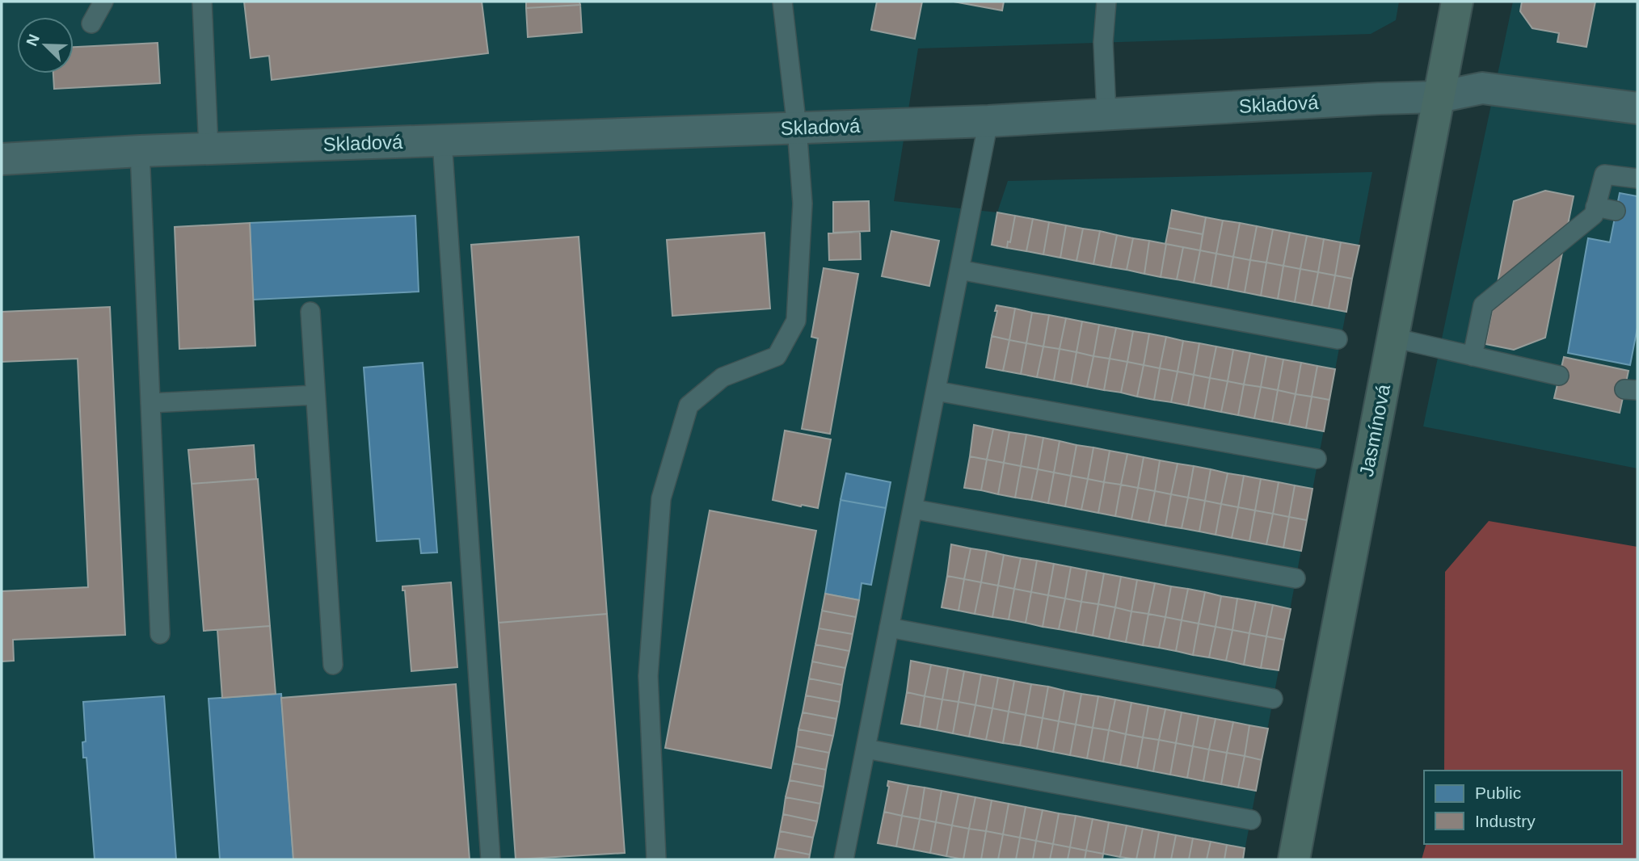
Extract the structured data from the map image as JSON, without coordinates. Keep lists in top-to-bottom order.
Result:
{
  "streets": {
    "main road": ["Jasmínová"],
    "street": ["Skladová"]
  },
  "crossings": [
    ["Skladová", "Jasmínová"]
  ],
  "legend": ["Public", "Industry"],
  "north": "top left"
}
